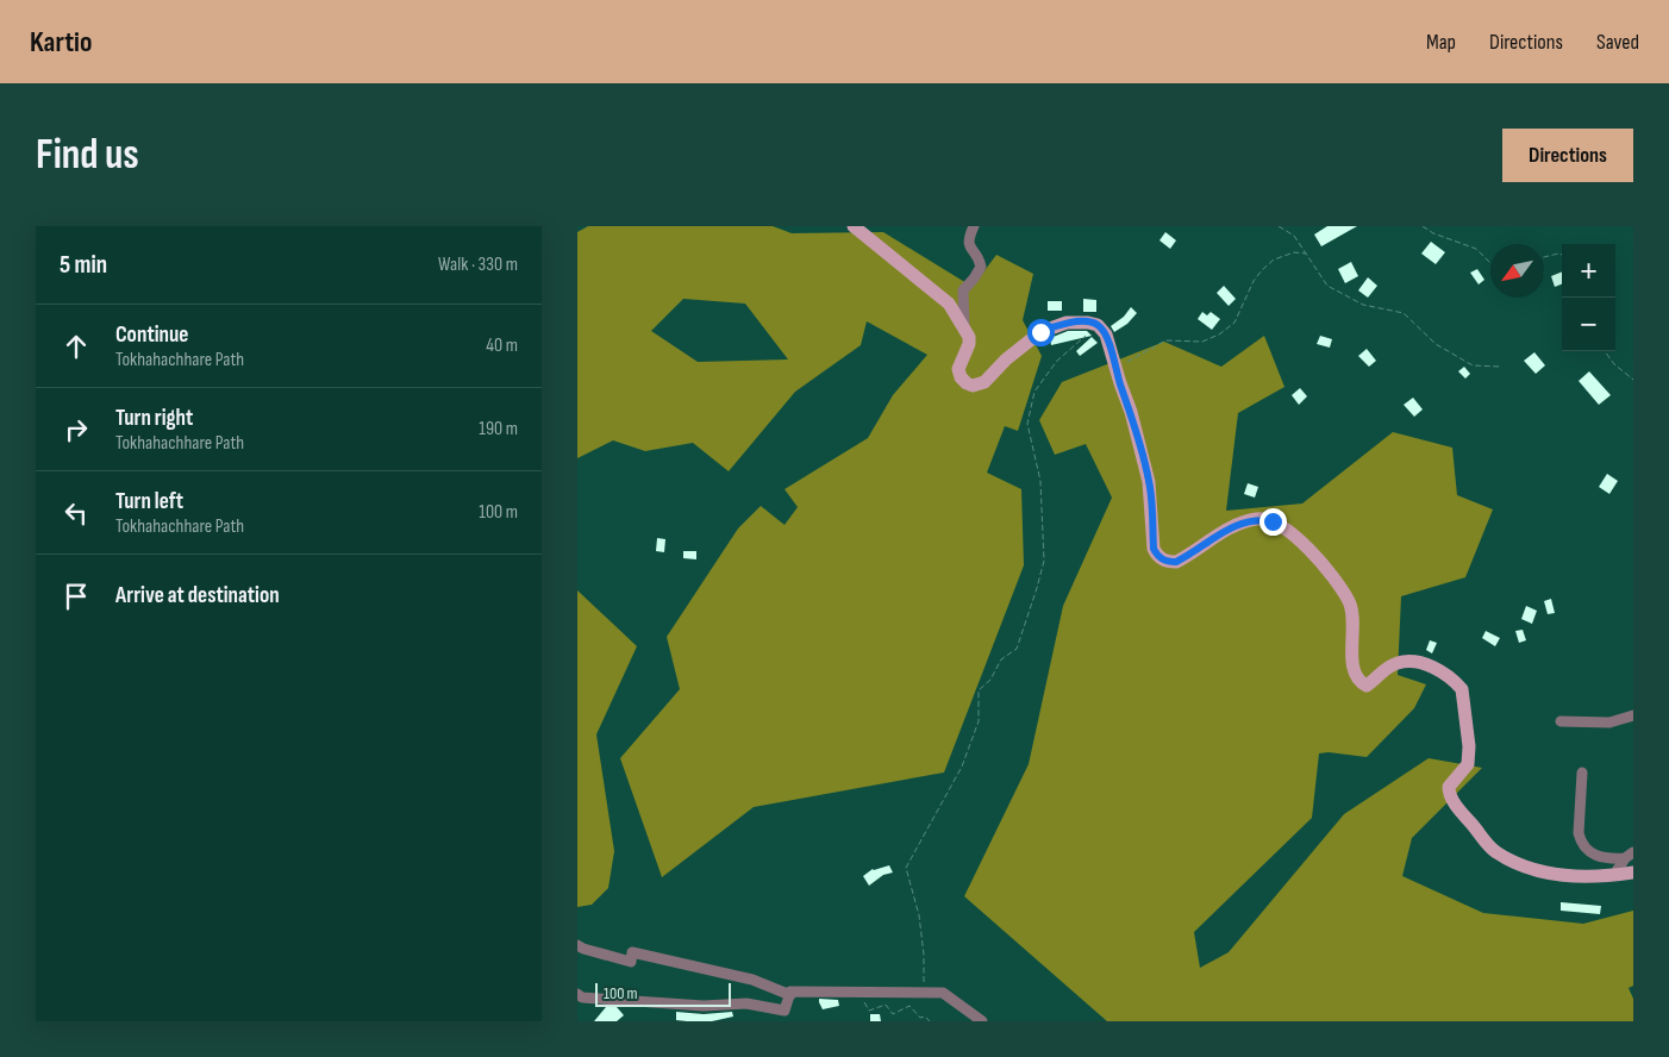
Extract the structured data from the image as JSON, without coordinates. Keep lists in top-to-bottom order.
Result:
{
  "scale_bar": "100 m",
  "north": "bottom left",
  "page": {
    "header": "Kartio",
    "nav": ["Map", "Directions", "Saved"],
    "buttons": "Directions",
    "title": "Find us",
    "heading": ["5 min", "Walk · 330 m"],
    "map_buttons": ["+", "−"],
    "list": [
      ["Continue", "Tokhahachhare Path", "40 m"],
      ["Turn right", "Tokhahachhare Path", "190 m"],
      ["Turn left", "Tokhahachhare Path", "100 m"],
      "Arrive at destination"
    ],
    "scale": "100 m"
  }
}
